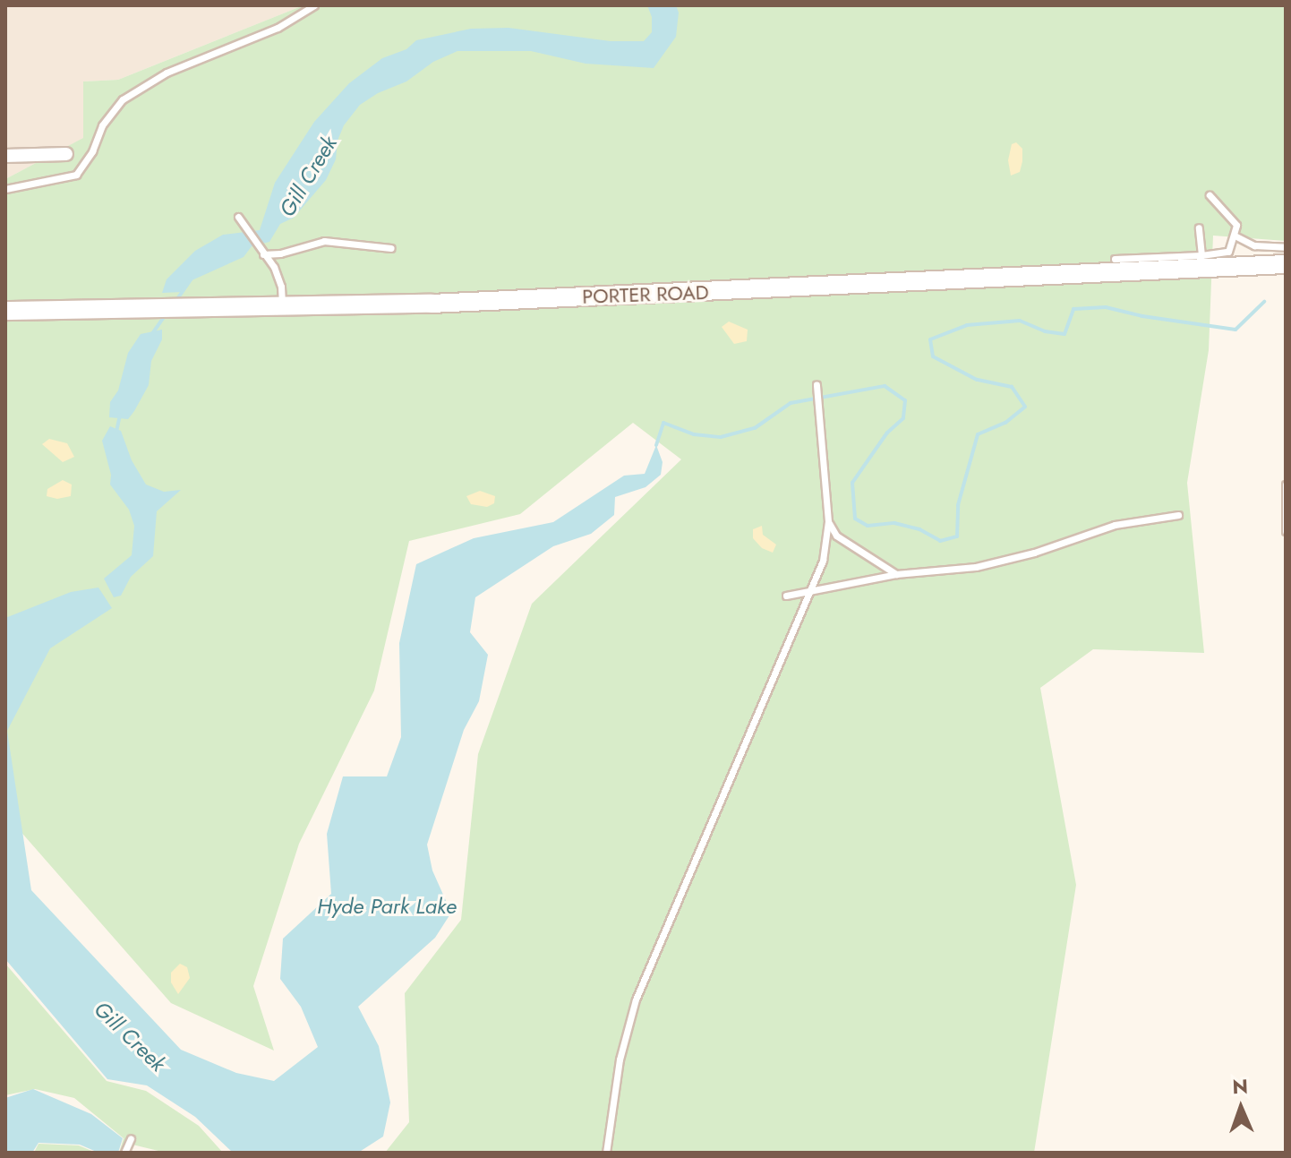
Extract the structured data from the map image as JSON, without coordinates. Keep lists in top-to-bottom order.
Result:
{
  "streets": {
    "main road": ["PORTER ROAD"]
  },
  "water": ["Gill Creek", "Hyde Park Lake"],
  "north": "top"
}
